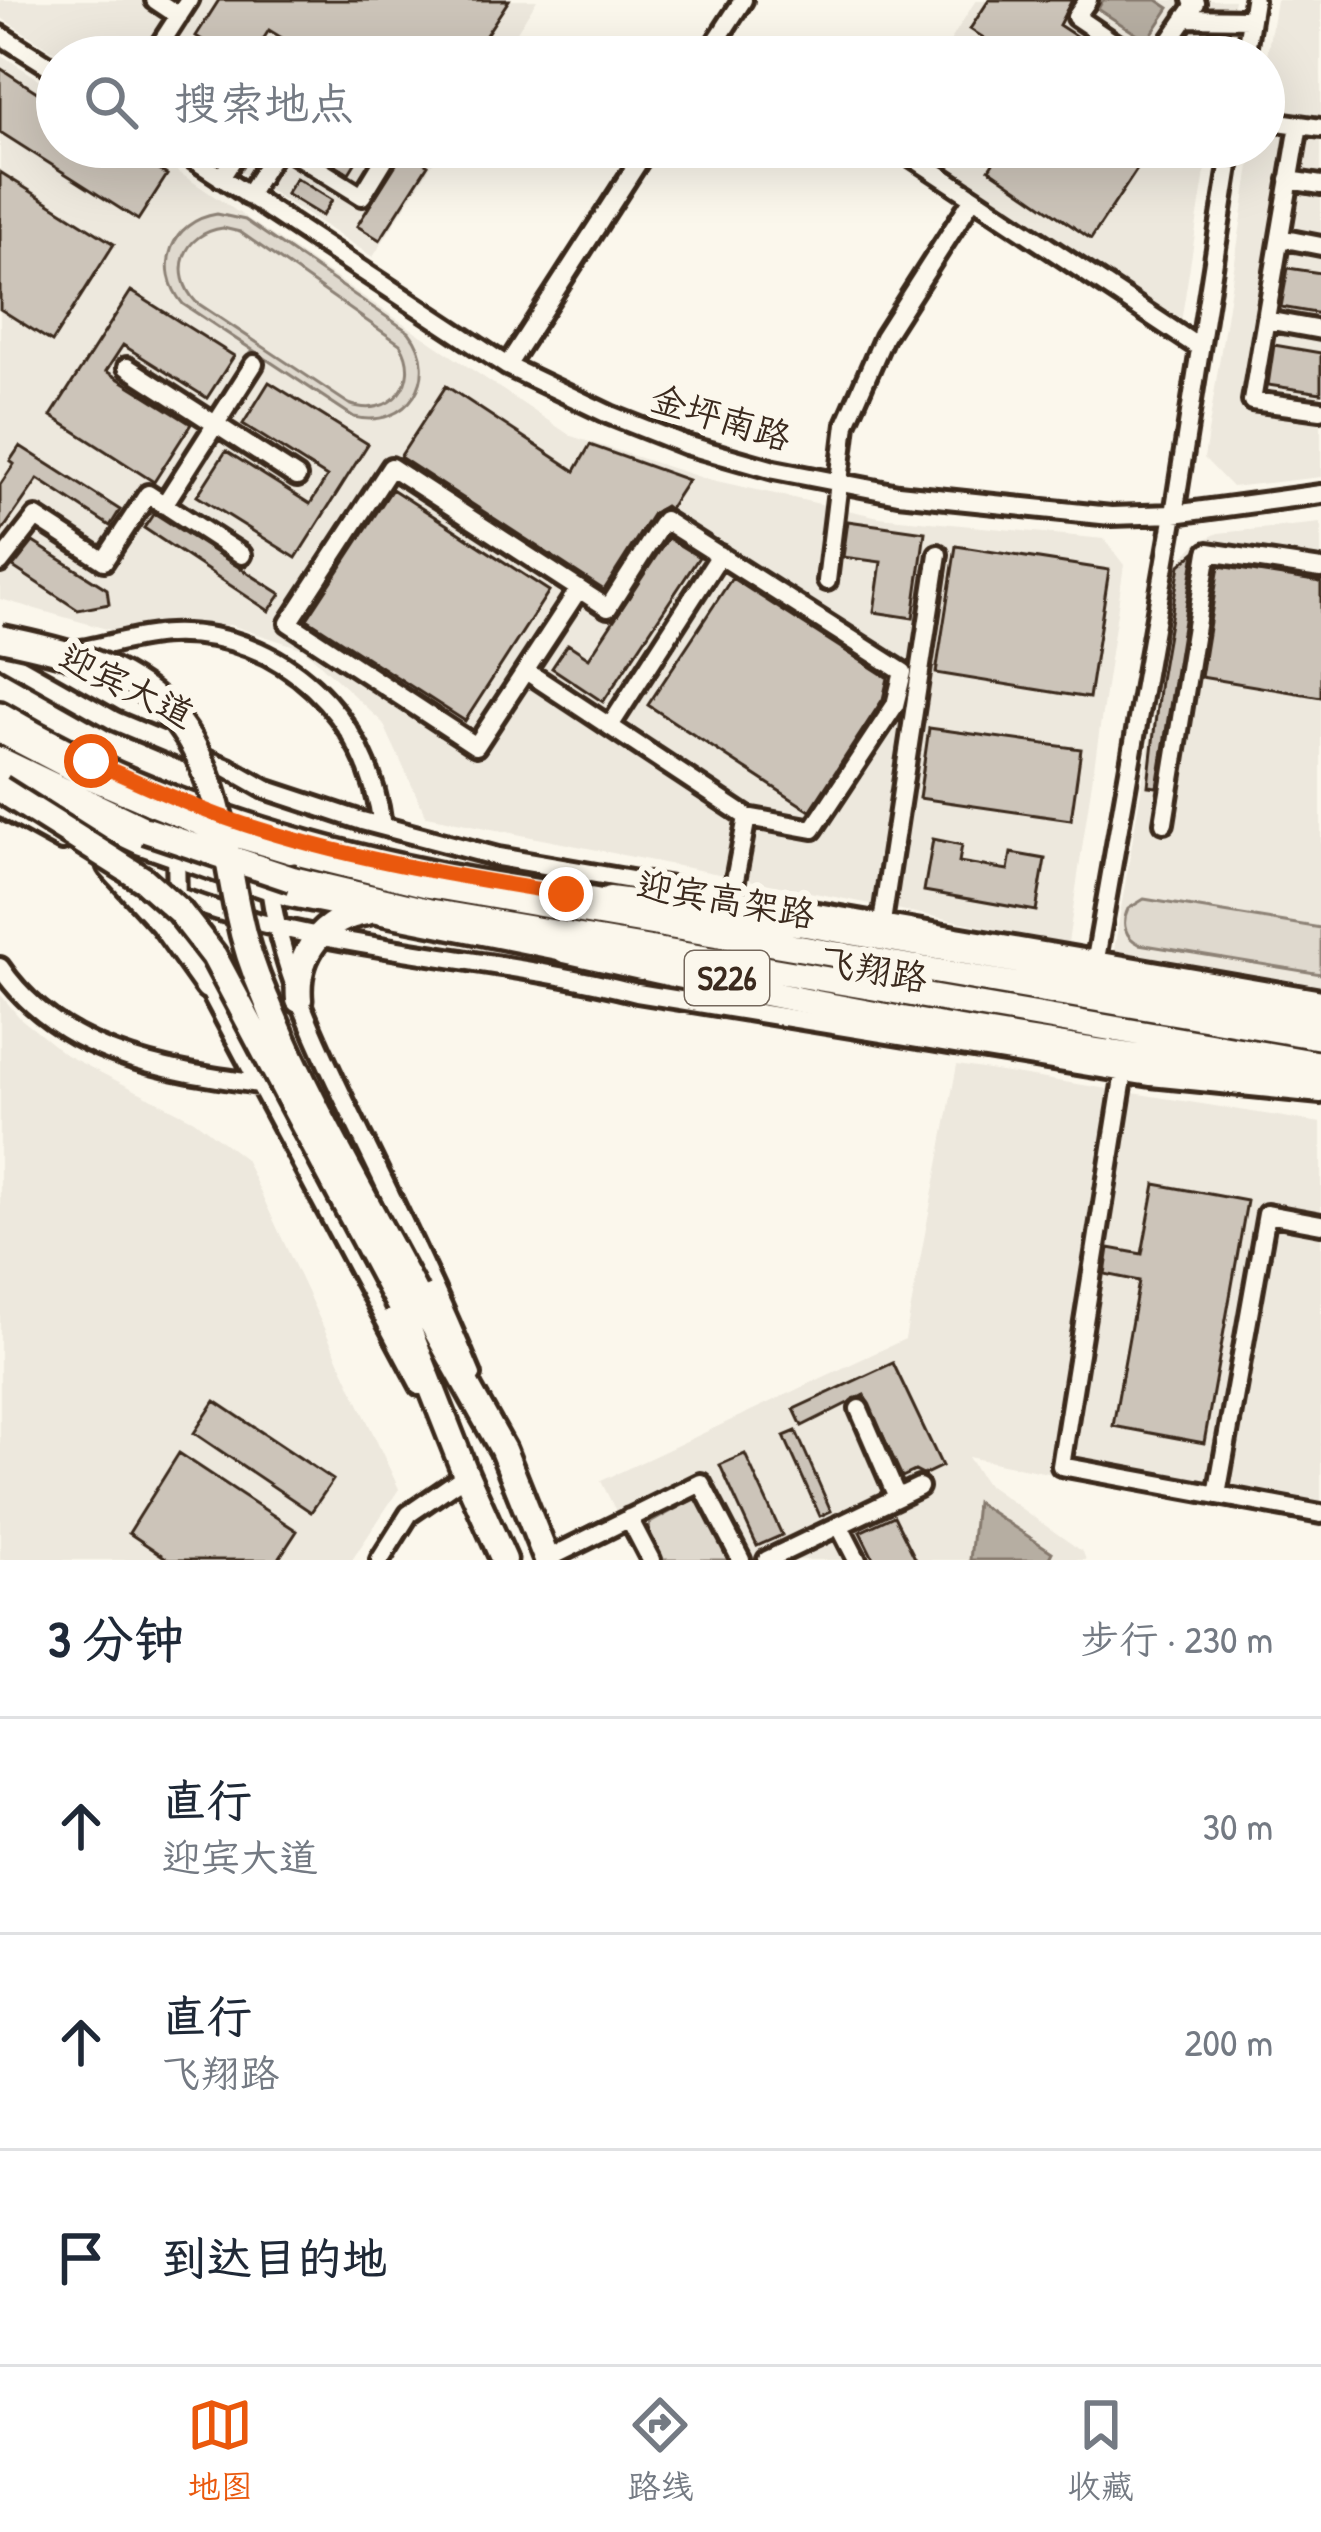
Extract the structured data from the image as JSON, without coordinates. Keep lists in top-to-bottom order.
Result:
{
  "streets": {
    "highway": ["迎宾高架路"],
    "main road": ["飞翔路", "S226"],
    "street": ["金坪南路", "迎宾大道"]
  },
  "crossings": [
    ["飞翔路", "S226"]
  ],
  "page": {
    "search": "搜索地点",
    "heading": ["3 分钟", "步行 · 230 m"],
    "list": [
      ["直行", "迎宾大道", "30 m"],
      ["直行", "飞翔路", "200 m"],
      "到达目的地"
    ],
    "nav": ["地图", "路线", "收藏"]
  }
}
